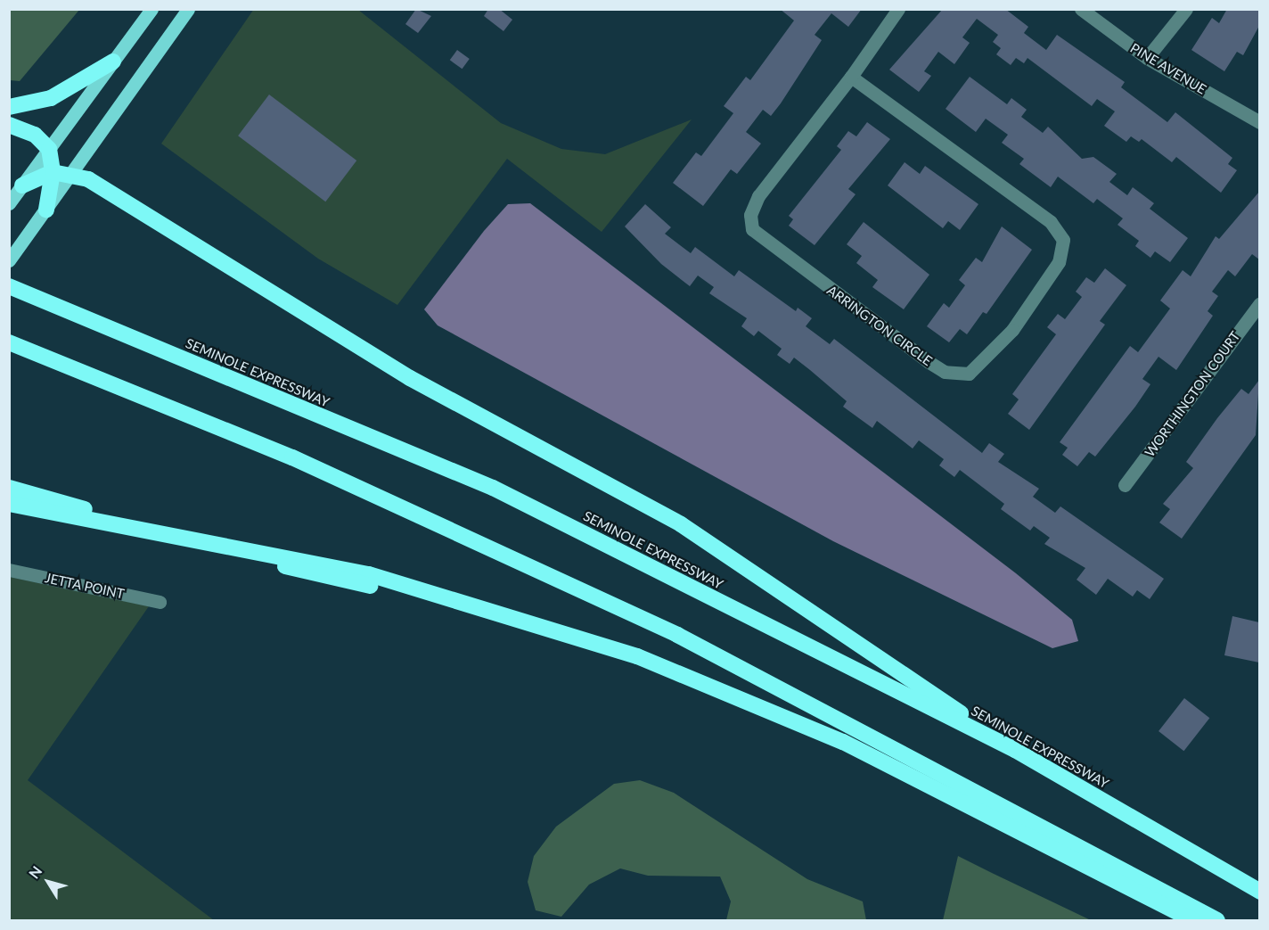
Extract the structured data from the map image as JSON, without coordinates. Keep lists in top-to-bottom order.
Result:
{
  "streets": {
    "highway": ["SEMINOLE EXPRESSWAY"],
    "street": [
      "PINE AVENUE",
      "ARRINGTON CIRCLE",
      "WORTHINGTON COURT",
      "JETTA POINT"
    ]
  },
  "north": "top left"
}
